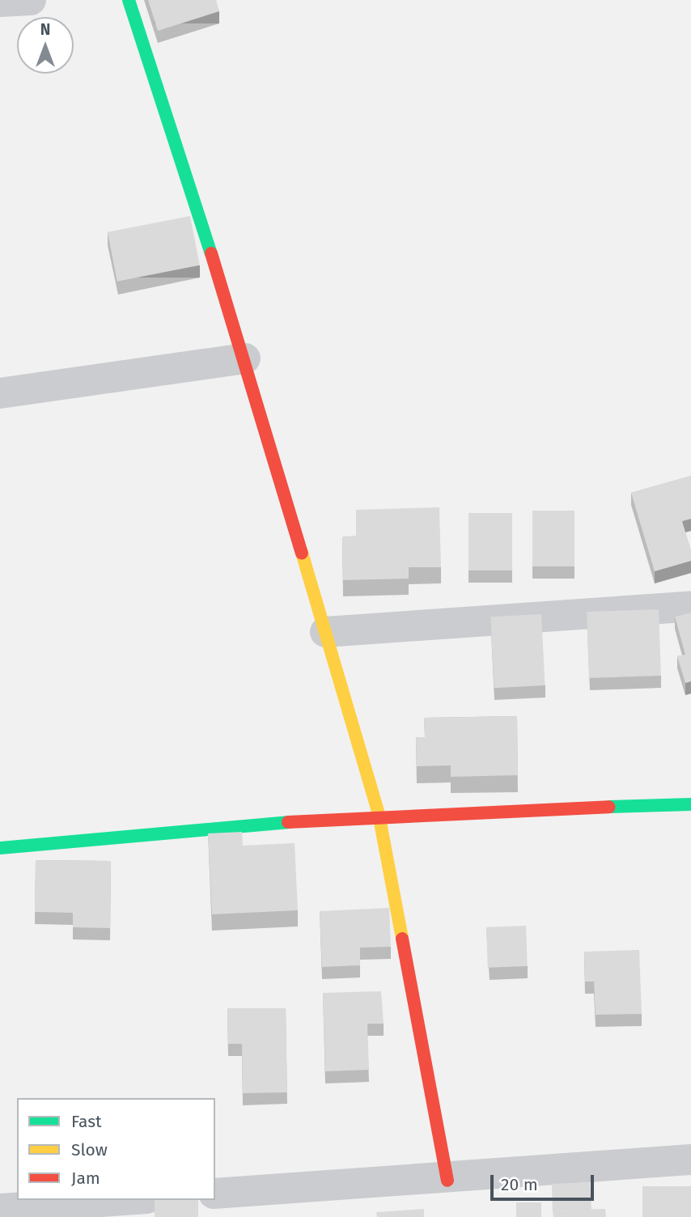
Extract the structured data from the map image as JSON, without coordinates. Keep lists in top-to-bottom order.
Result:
{
  "legend": ["Fast", "Slow", "Jam"],
  "scale_bar": "20 m",
  "north": "top"
}
